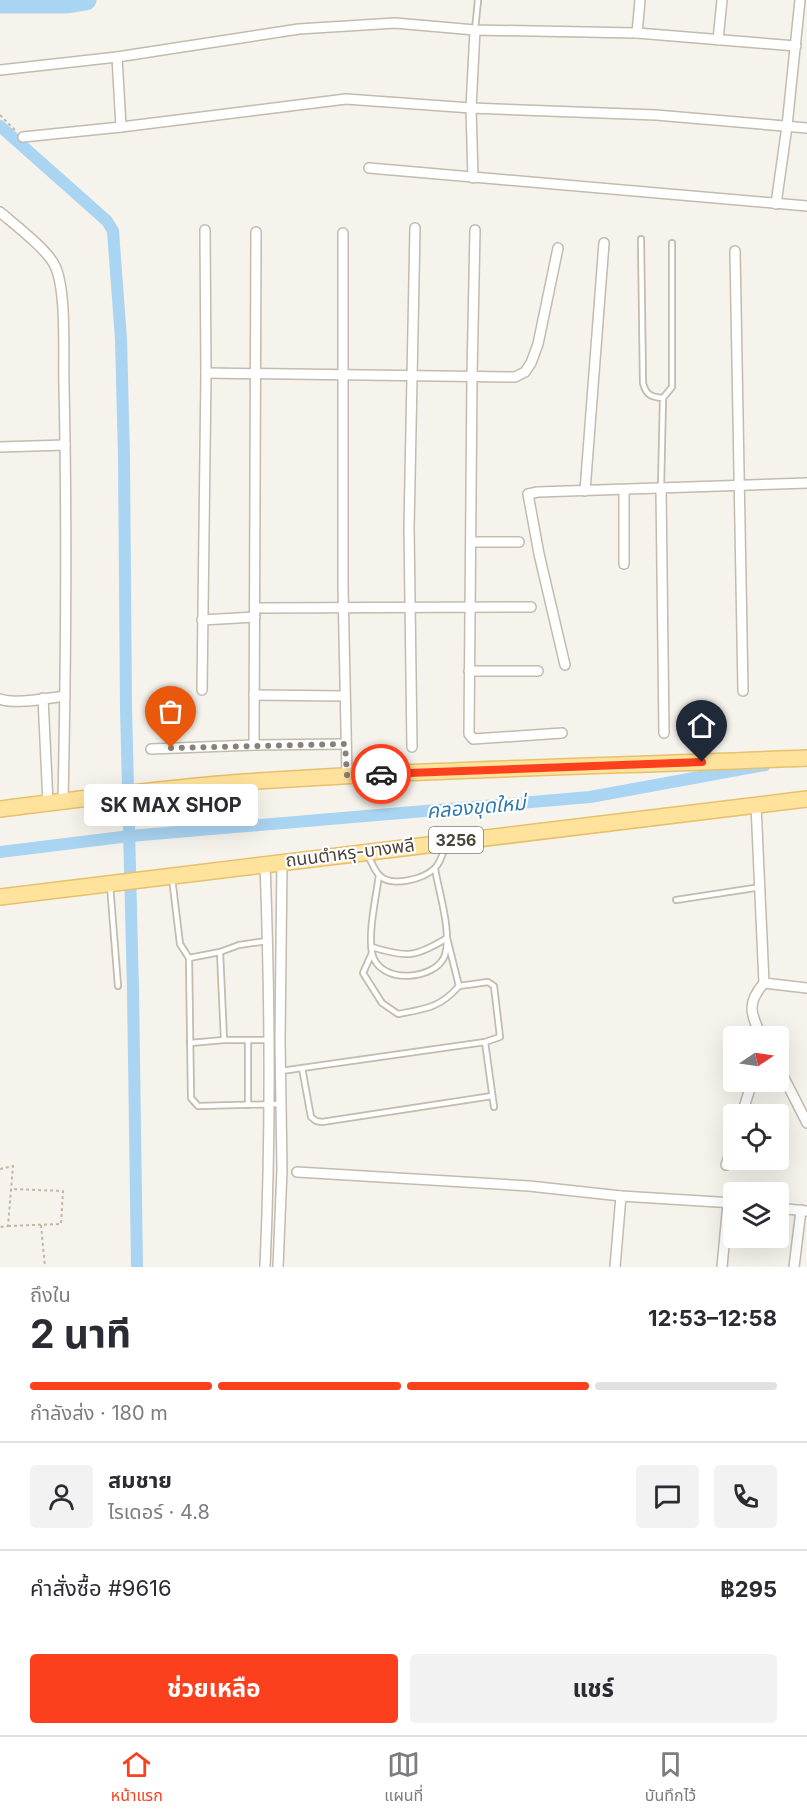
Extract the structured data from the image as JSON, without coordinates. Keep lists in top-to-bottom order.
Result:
{
  "streets": {
    "main road": ["3256", "ถนนตำหรุ-บางพลี"]
  },
  "water": ["คลองขุดใหม่"],
  "places": ["SK MAX SHOP"],
  "north": "right",
  "page": {
    "bubble": "SK MAX SHOP",
    "heading": ["2 นาที", "ถึงใน", "12:53–12:58"],
    "panel": [
      "สมชาย",
      "ไรเดอร์ · 4.8",
      "คำสั่งซื้อ #9616",
      "฿295"
    ],
    "bar": "กำลังส่ง · 180 m",
    "buttons": ["ช่วยเหลือ", "แชร์"],
    "tabs": ["หน้าแรก", "แผนที่", "บันทึกไว้"]
  }
}
